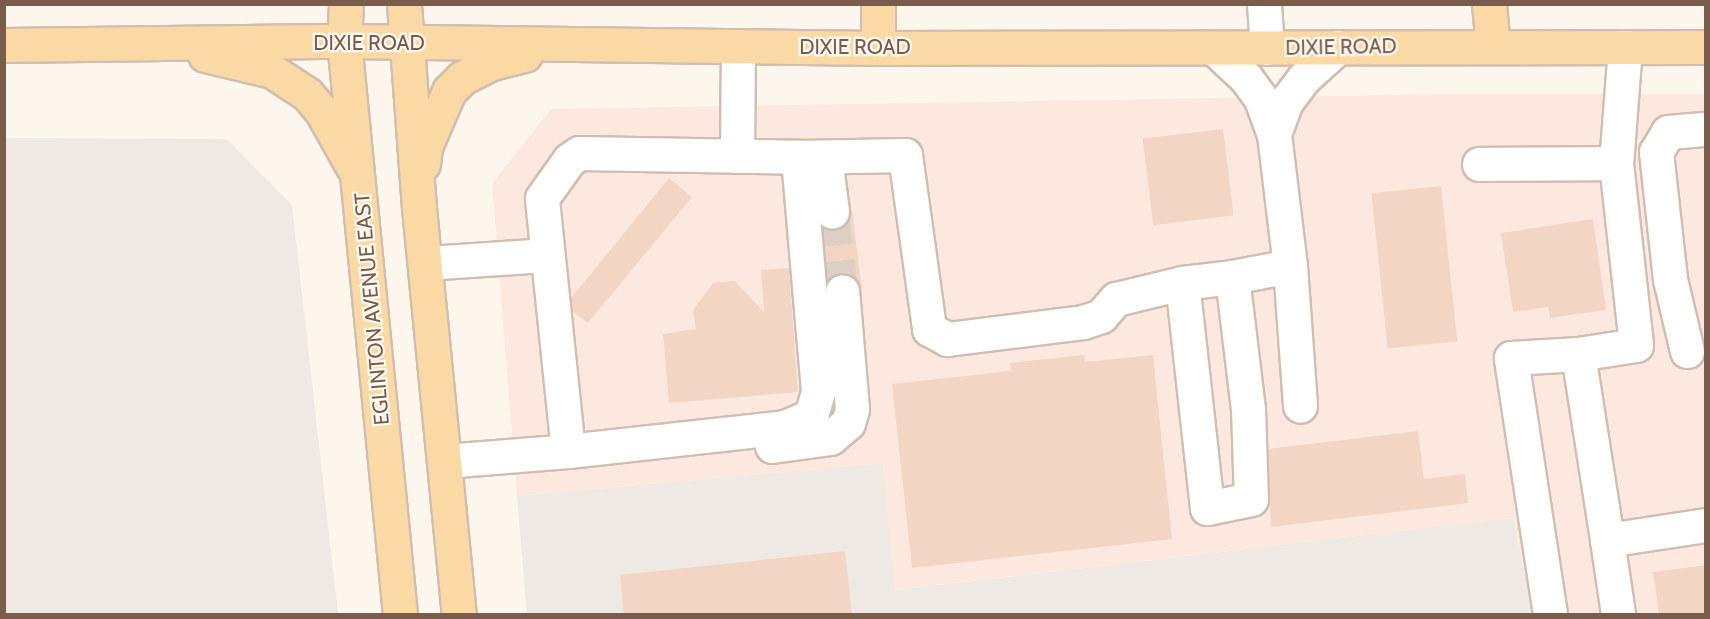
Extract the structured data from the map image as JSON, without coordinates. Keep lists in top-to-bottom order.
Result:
{
  "streets": {
    "main road": ["DIXIE ROAD", "EGLINTON AVENUE EAST"]
  },
  "crossings": [
    ["DIXIE ROAD", "EGLINTON AVENUE EAST"]
  ]
}
